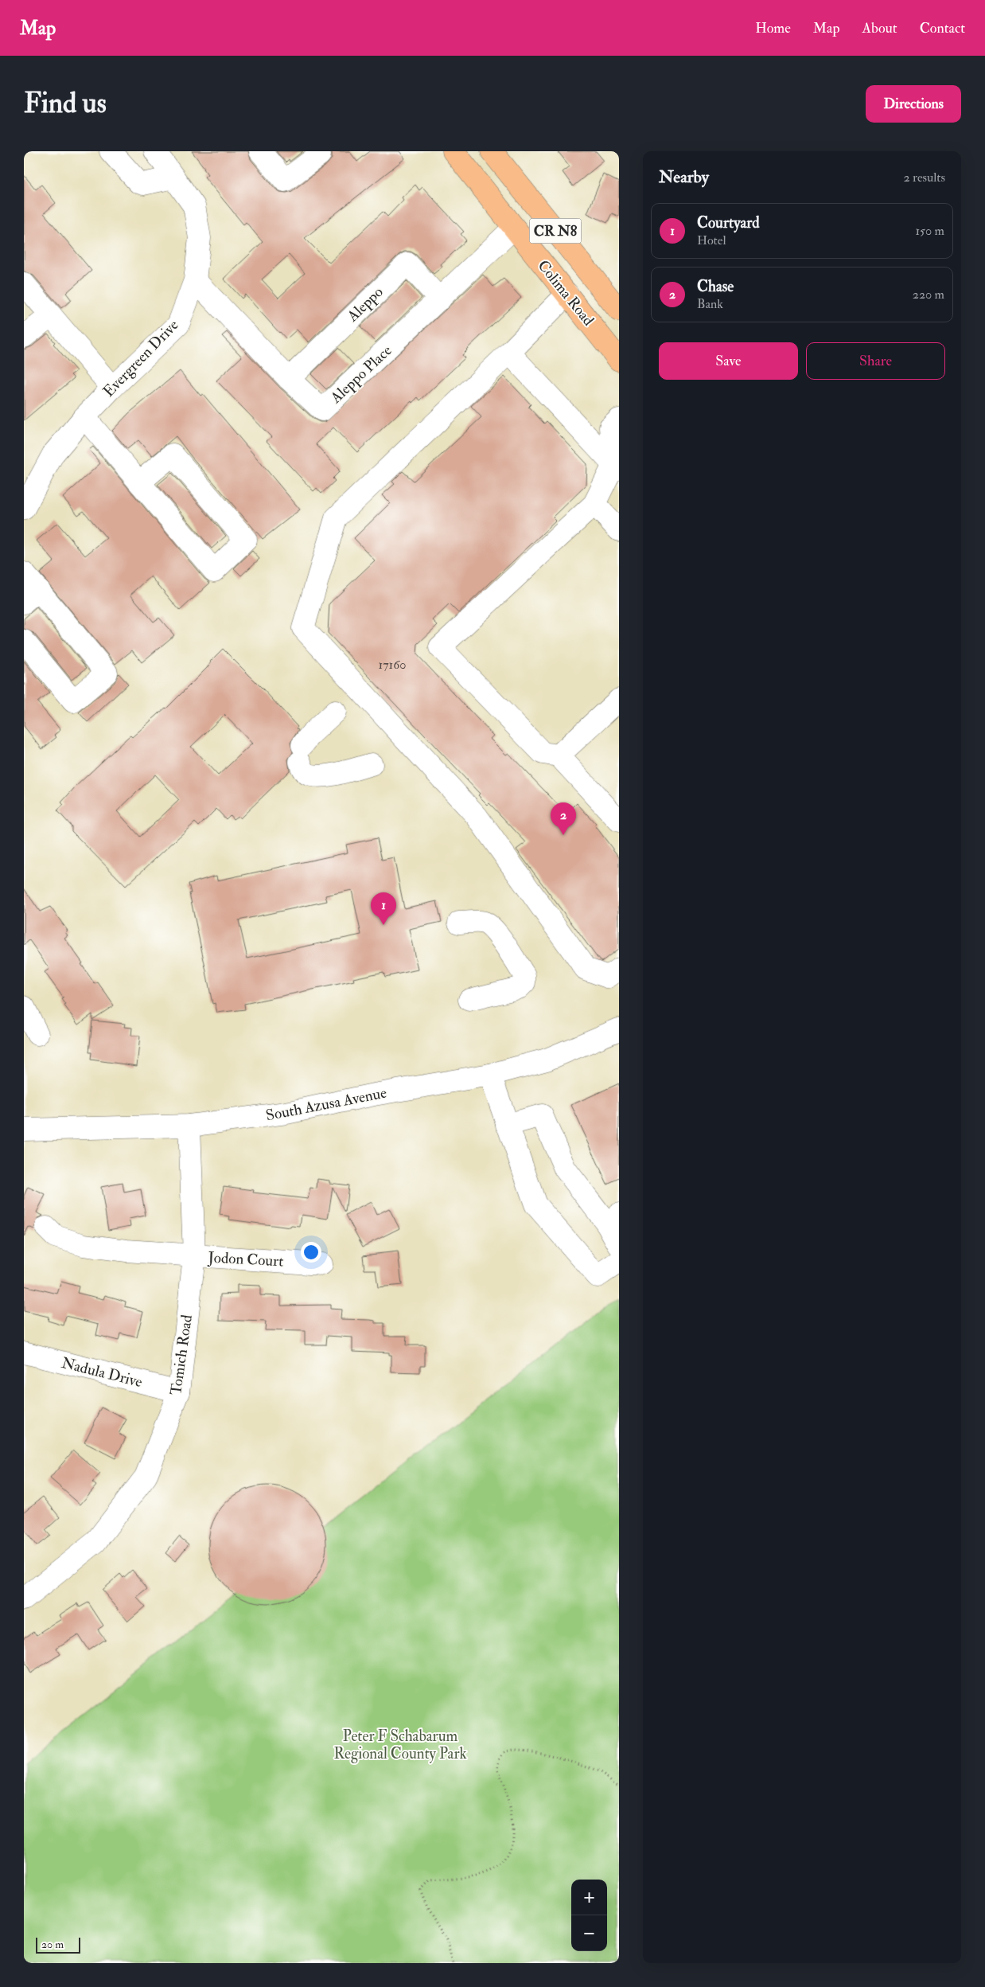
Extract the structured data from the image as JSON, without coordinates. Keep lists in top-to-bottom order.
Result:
{
  "streets": {
    "main road": ["CR N8", "Colima Road"],
    "street": [
      "Aleppo",
      "Evergreen Drive",
      "Aleppo Place",
      "South Azusa Avenue",
      "Jodon Court",
      "Tomich Road",
      "Nadula Drive"
    ]
  },
  "crossings": [
    ["Colima Road", "Aleppo Place"],
    ["Aleppo", "Aleppo Place"],
    ["Evergreen Drive", "Aleppo Place"],
    ["South Azusa Avenue", "Tomich Road"],
    ["Jodon Court", "Tomich Road"],
    ["Tomich Road", "Nadula Drive"]
  ],
  "parks": ["Peter F Schabarum Regional County Park"],
  "house_numbers": ["17160"],
  "scale_bar": "20 m",
  "page": {
    "header": "Map",
    "nav": [
      "Home",
      "Map",
      "About",
      "Contact"
    ],
    "buttons": [
      "Directions",
      ["Save", "Share"]
    ],
    "title": "Find us",
    "heading": ["Nearby", "2 results"],
    "list": [
      {
        "mark": "1",
        "name": "Courtyard",
        "note": "Hotel",
        "value": "150 m"
      },
      {
        "mark": "2",
        "name": "Chase",
        "note": "Bank",
        "value": "220 m"
      }
    ],
    "pins": ["2", "1"],
    "map_buttons": ["+", "−"],
    "scale": "20 m"
  }
}
